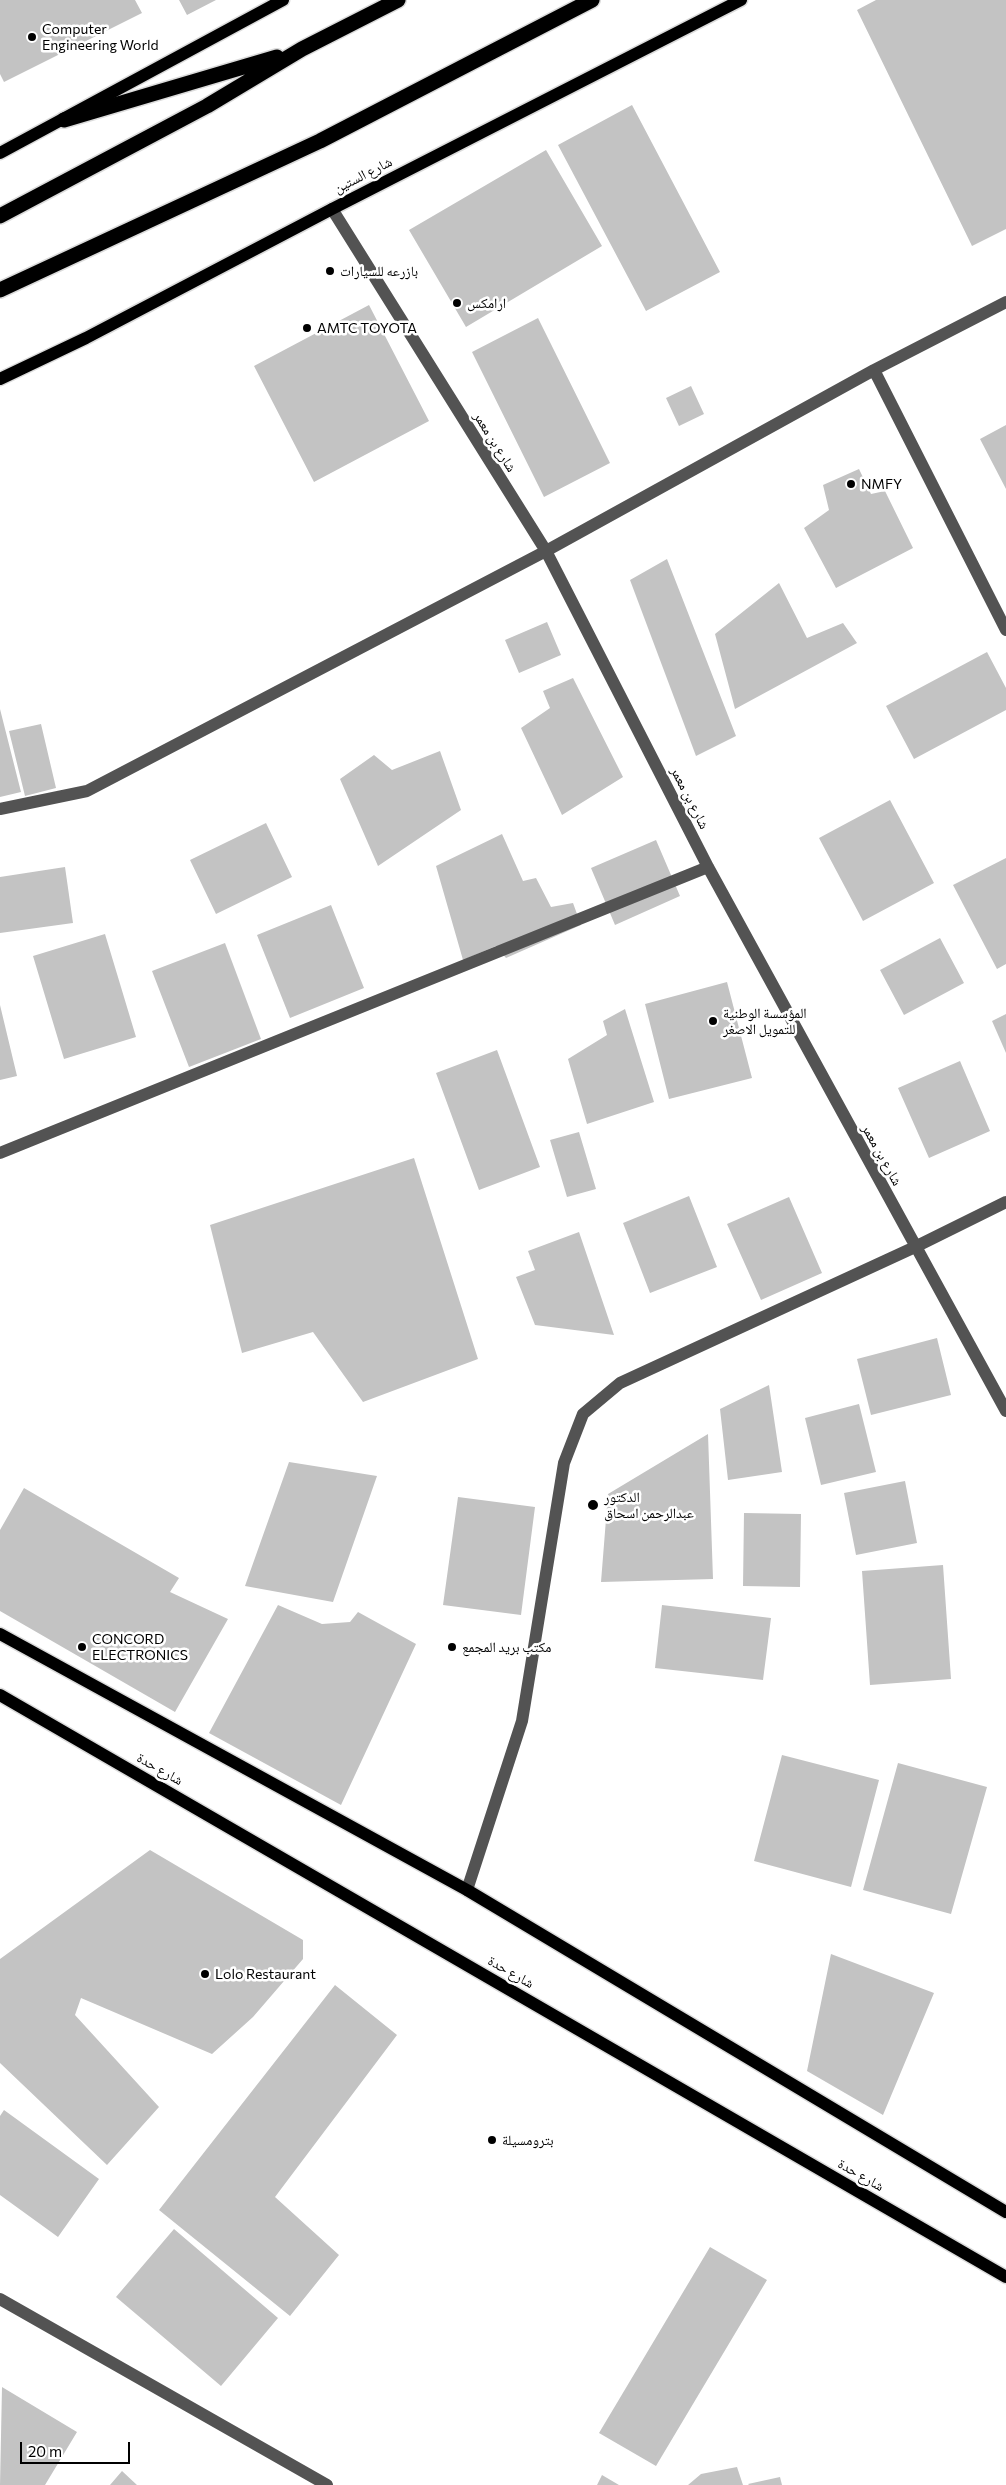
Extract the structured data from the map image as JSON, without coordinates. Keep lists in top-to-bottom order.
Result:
{
  "streets": {
    "main road": ["شارع الستين", "شارع حدة"],
    "street": ["شارع بن معمر"]
  },
  "crossings": [
    ["شارع الستين", "شارع بن معمر"]
  ],
  "places": [
    "Computer Engineering World",
    "بازرعه للسيارات",
    "ارامكس",
    "AMTC TOYOTA",
    "NMFY",
    "المؤسسة الوطنية للتمويل الاصغر",
    "الدكتور عبدالرحمن اسحاق",
    "CONCORD ELECTRONICS",
    "مكتب بريد المجمع",
    "Lolo Restaurant",
    "بترومسيلة"
  ],
  "scale_bar": "20 m"
}
